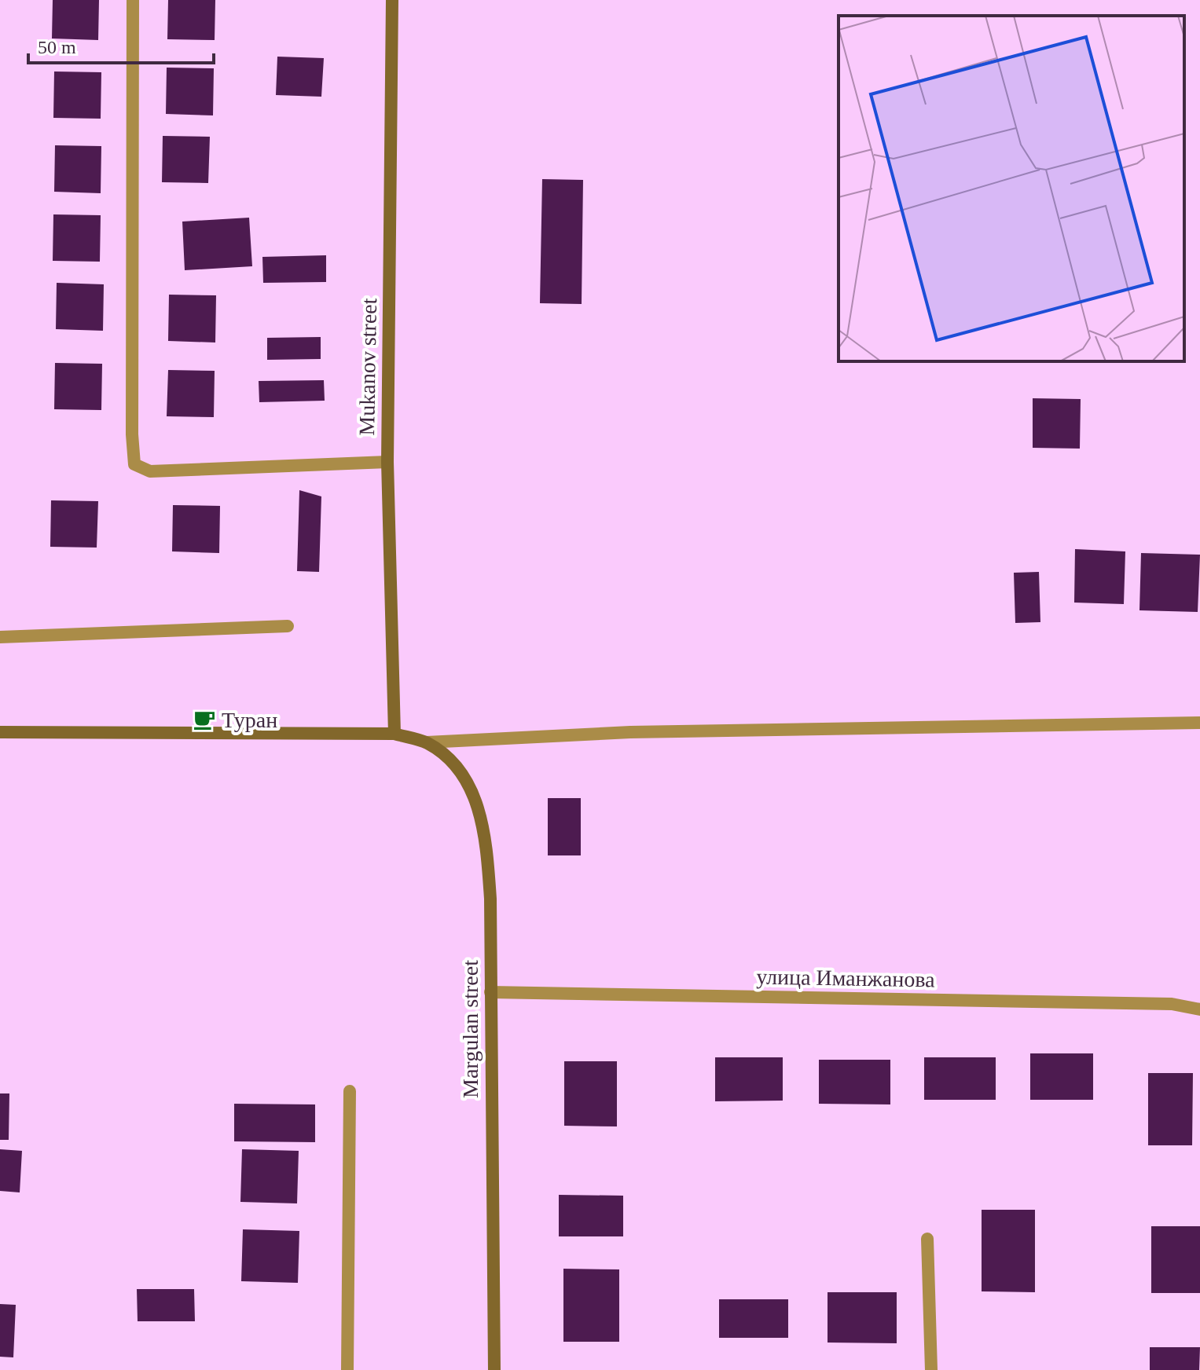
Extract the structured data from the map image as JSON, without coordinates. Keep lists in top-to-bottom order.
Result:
{
  "streets": {
    "main road": ["Mukanov street", "Margulan street"],
    "street": ["улица Иманжанова"]
  },
  "crossings": [
    ["Mukanov street", "Margulan street"],
    ["улица Иманжанова", "Margulan street"]
  ],
  "places": {
    "cafe": ["Туран"]
  },
  "scale_bar": "50 m"
}
